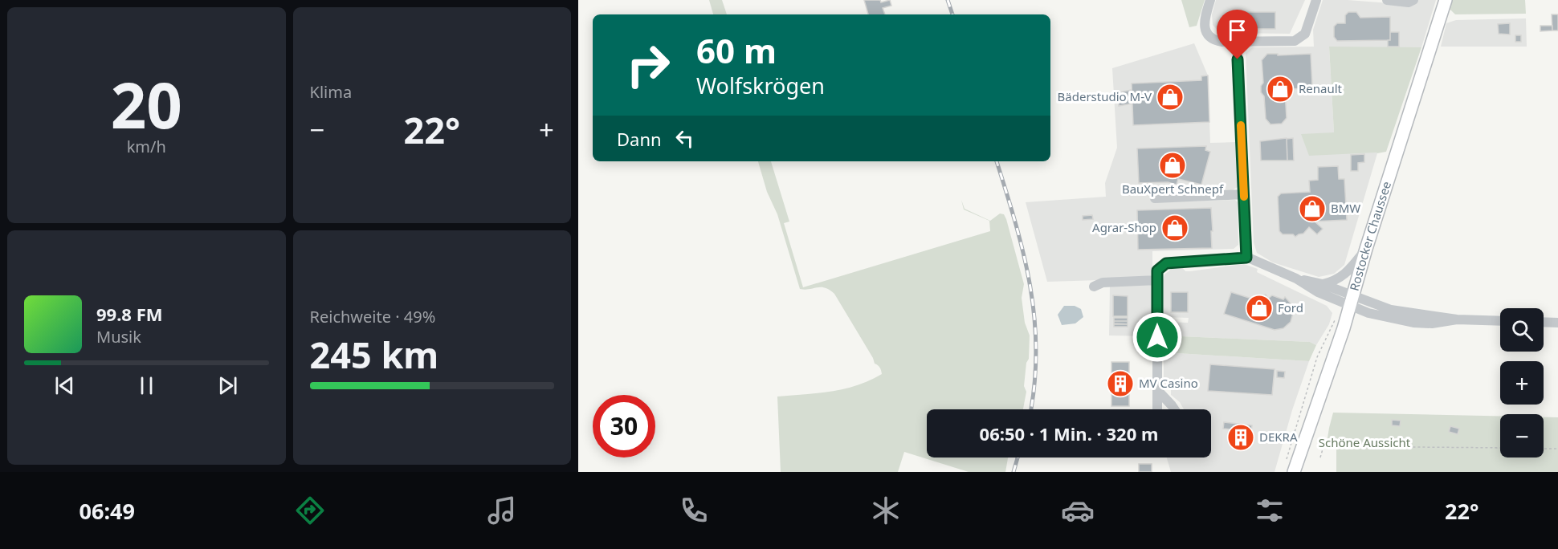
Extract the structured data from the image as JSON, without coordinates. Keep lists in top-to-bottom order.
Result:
{
  "streets": {
    "main road": ["Rostocker Chaussee"]
  },
  "parks": ["Schöne Aussicht"],
  "places": {
    "shop": [
      "Renault",
      "Bäderstudio M-V",
      "BauXpert Schnepf",
      "BMW",
      "Agrar-Shop",
      "Ford"
    ],
    "building": ["MV Casino", "DEKRA"]
  },
  "page": {
    "tile": [
      ["20", "km/h"],
      "Klima",
      ["Reichweite · 49%", "245 km"]
    ],
    "turn": ["60 m", "Wolfskrögen"],
    "heat": ["−", "22°", "+"],
    "then": "Dann",
    "song": ["99.8 FM", "Musik"],
    "map_buttons": ["+", "−"],
    "limit": "30",
    "trip": "06:50 · 1 Min. · 320 m",
    "tabs": ["06:49", "22°"]
  }
}
